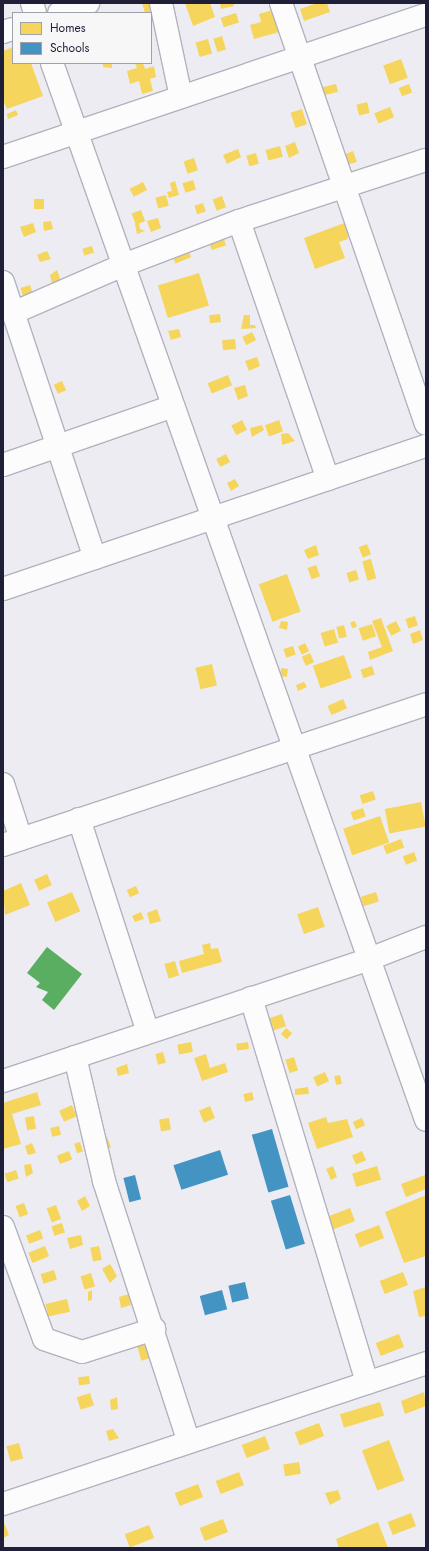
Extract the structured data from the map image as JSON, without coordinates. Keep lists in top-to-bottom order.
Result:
{
  "legend": ["Homes", "Schools"]
}
